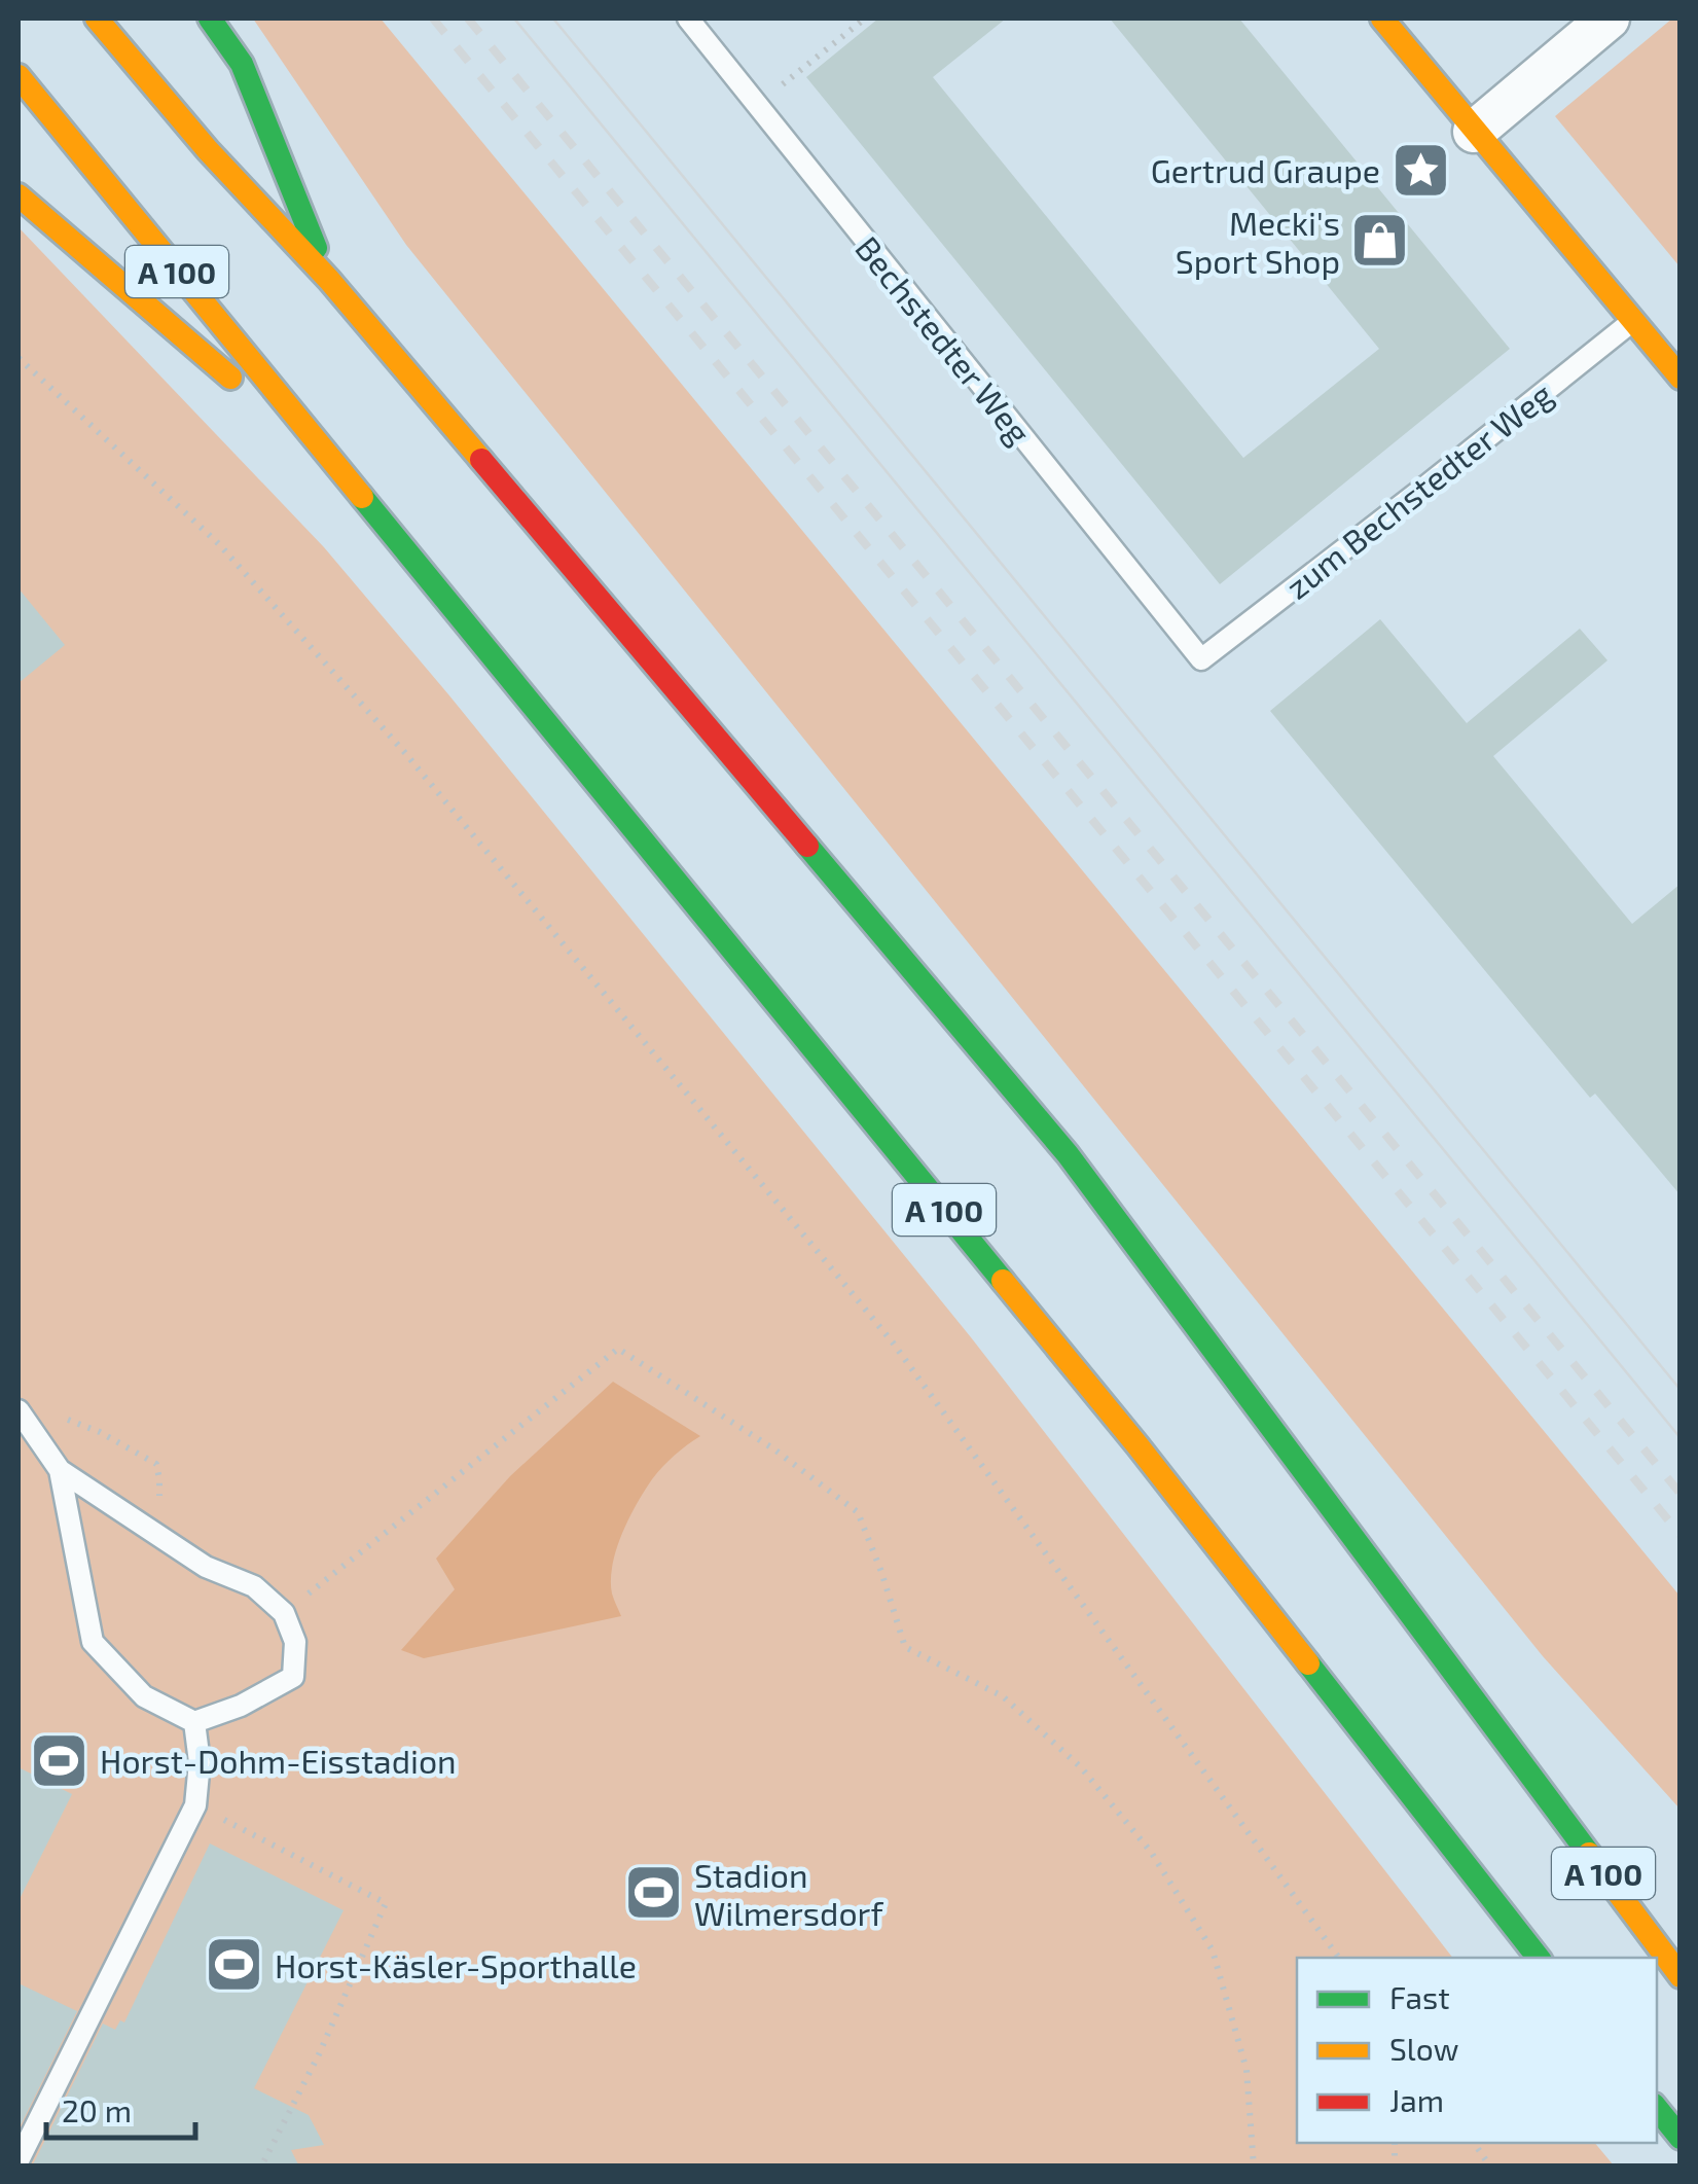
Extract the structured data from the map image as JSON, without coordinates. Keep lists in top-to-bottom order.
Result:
{
  "streets": {
    "main road": ["A 100"],
    "lane": ["Bechstedter Weg", "zum Bechstedter Weg"]
  },
  "crossings": [
    ["Bechstedter Weg", "zum Bechstedter Weg"]
  ],
  "places": {
    "place": ["Gertrud Graupe"],
    "shop": ["Mecki's Sport Shop"],
    "sports": ["Horst-Dohm-Eisstadion", "Stadion Wilmersdorf", "Horst-Käsler-Sporthalle"]
  },
  "legend": ["Fast", "Slow", "Jam"],
  "scale_bar": "20 m"
}
